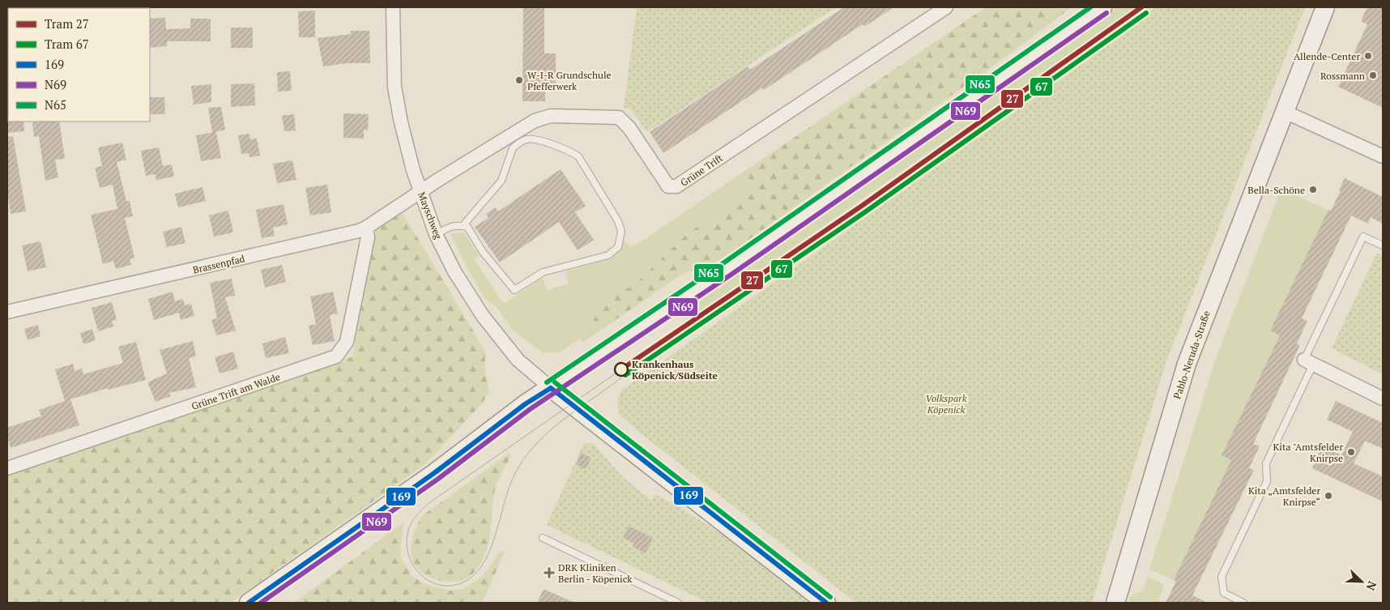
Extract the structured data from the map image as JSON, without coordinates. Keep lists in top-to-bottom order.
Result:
{
  "streets": {
    "main road": ["Pablo-Neruda-Straße"],
    "street": [
      "Grüne Trift",
      "Mayschweg",
      "Brassenpfad",
      "Grüne Trift am Walde"
    ]
  },
  "crossings": [
    ["Grüne Trift", "Mayschweg"],
    ["Grüne Trift", "Brassenpfad"],
    ["Mayschweg", "Brassenpfad"],
    ["Brassenpfad", "Grüne Trift am Walde"]
  ],
  "parks": ["Volkspark Köpenick"],
  "places": {
    "other": [
      "Allende-Center",
      "Rossmann",
      "W-I-R Grundschule Pfefferwerk",
      "Bella-Schöne",
      "Krankenhaus Köpenick/Südseite",
      "Kita \"Amtsfelder Knirpse",
      "Kita „Amtsfelder Knirpse“"
    ],
    "health": ["DRK Kliniken Berlin - Köpenick"]
  },
  "lines": [
    "tram line 27",
    "transit line N65",
    "tram line 67",
    "transit line N69",
    "transit line 169"
  ],
  "legend": [
    "Tram 27",
    "Tram 67",
    "169",
    "N69",
    "N65"
  ],
  "north": "bottom right"
}
